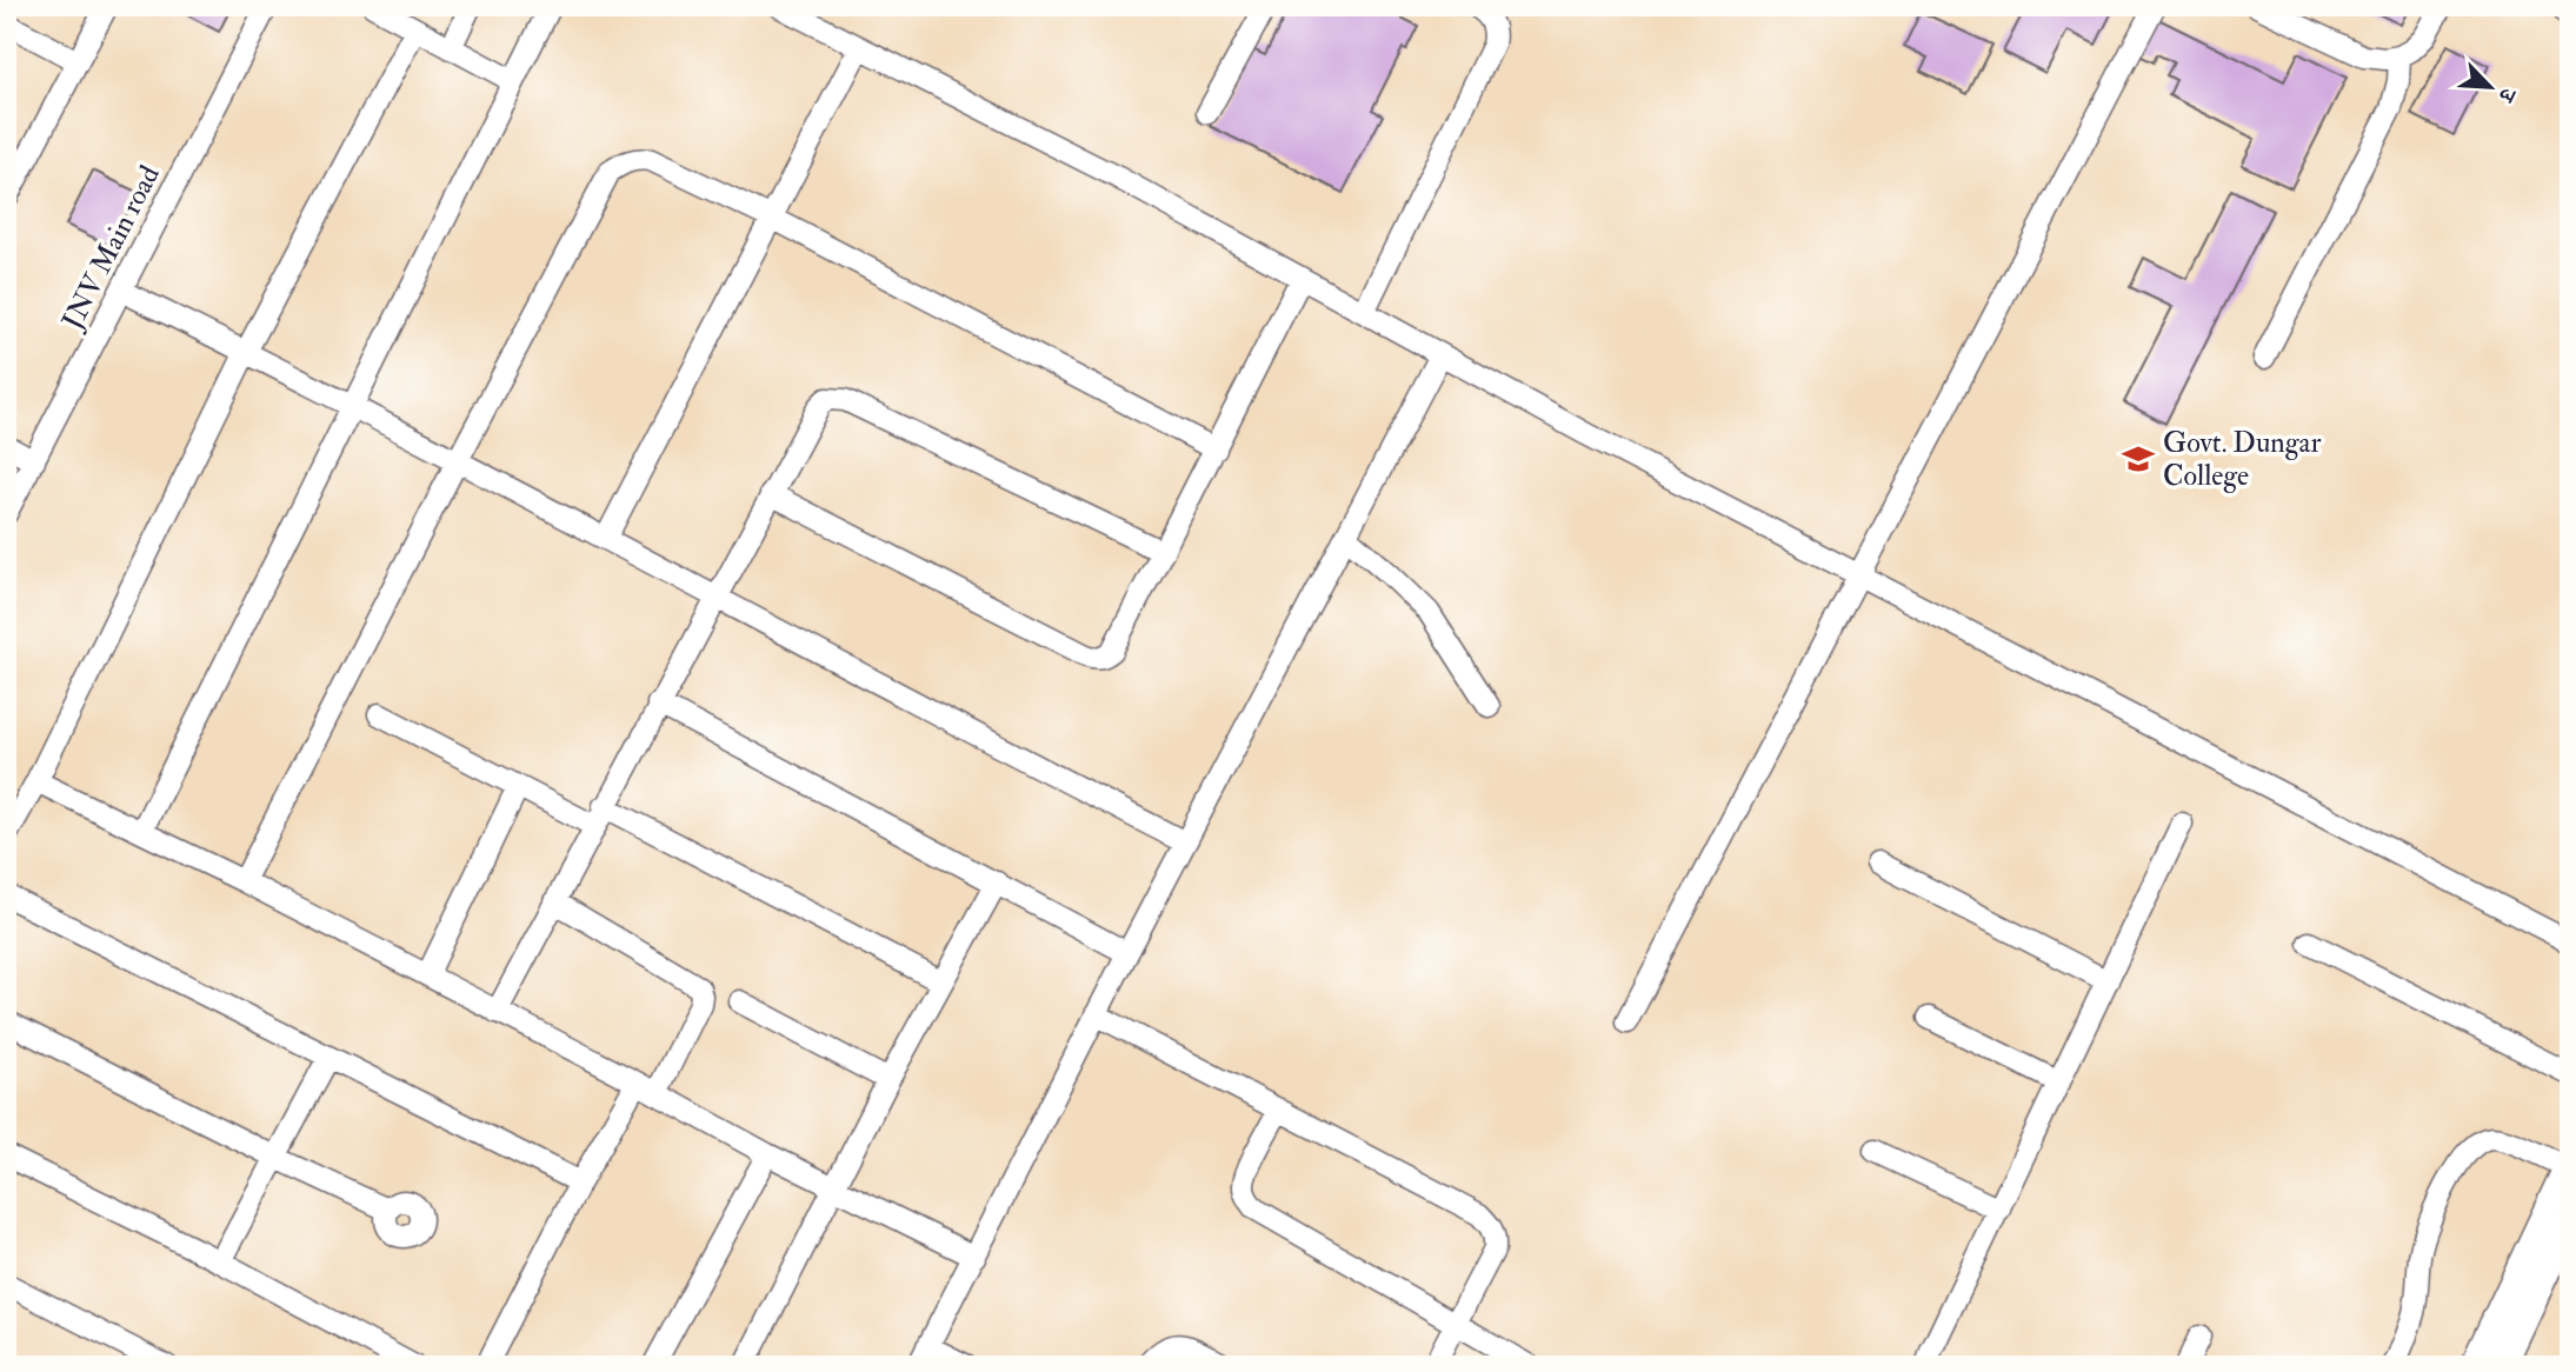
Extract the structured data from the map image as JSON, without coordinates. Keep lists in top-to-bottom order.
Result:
{
  "streets": {
    "street": ["JNV Main road"]
  },
  "places": {
    "school or university": ["Govt. Dungar College"]
  },
  "north": "bottom right"
}
